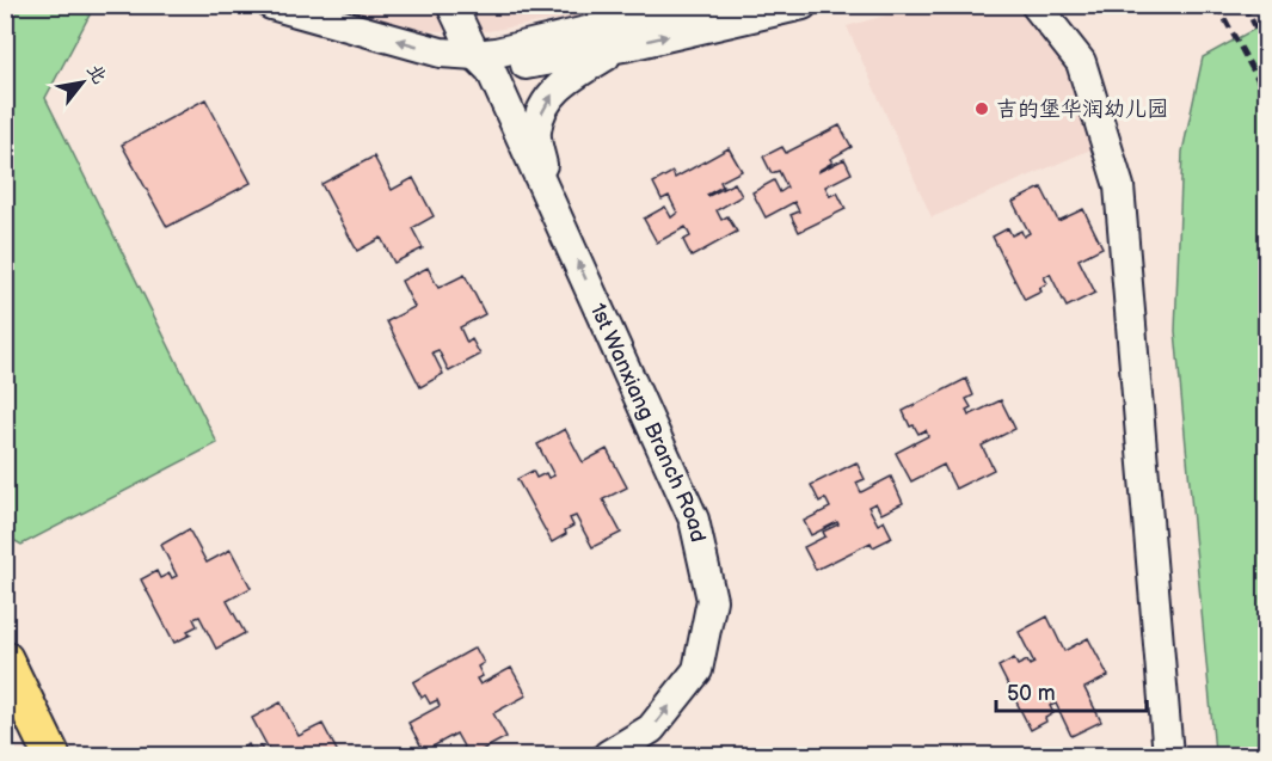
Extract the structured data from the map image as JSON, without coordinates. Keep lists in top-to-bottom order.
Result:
{
  "streets": {
    "street": ["1st Wanxiang Branch Road"]
  },
  "one_way": ["1st Wanxiang Branch Road"],
  "places": ["吉的堡华润幼儿园"],
  "scale_bar": "50 m",
  "north": "top right"
}
